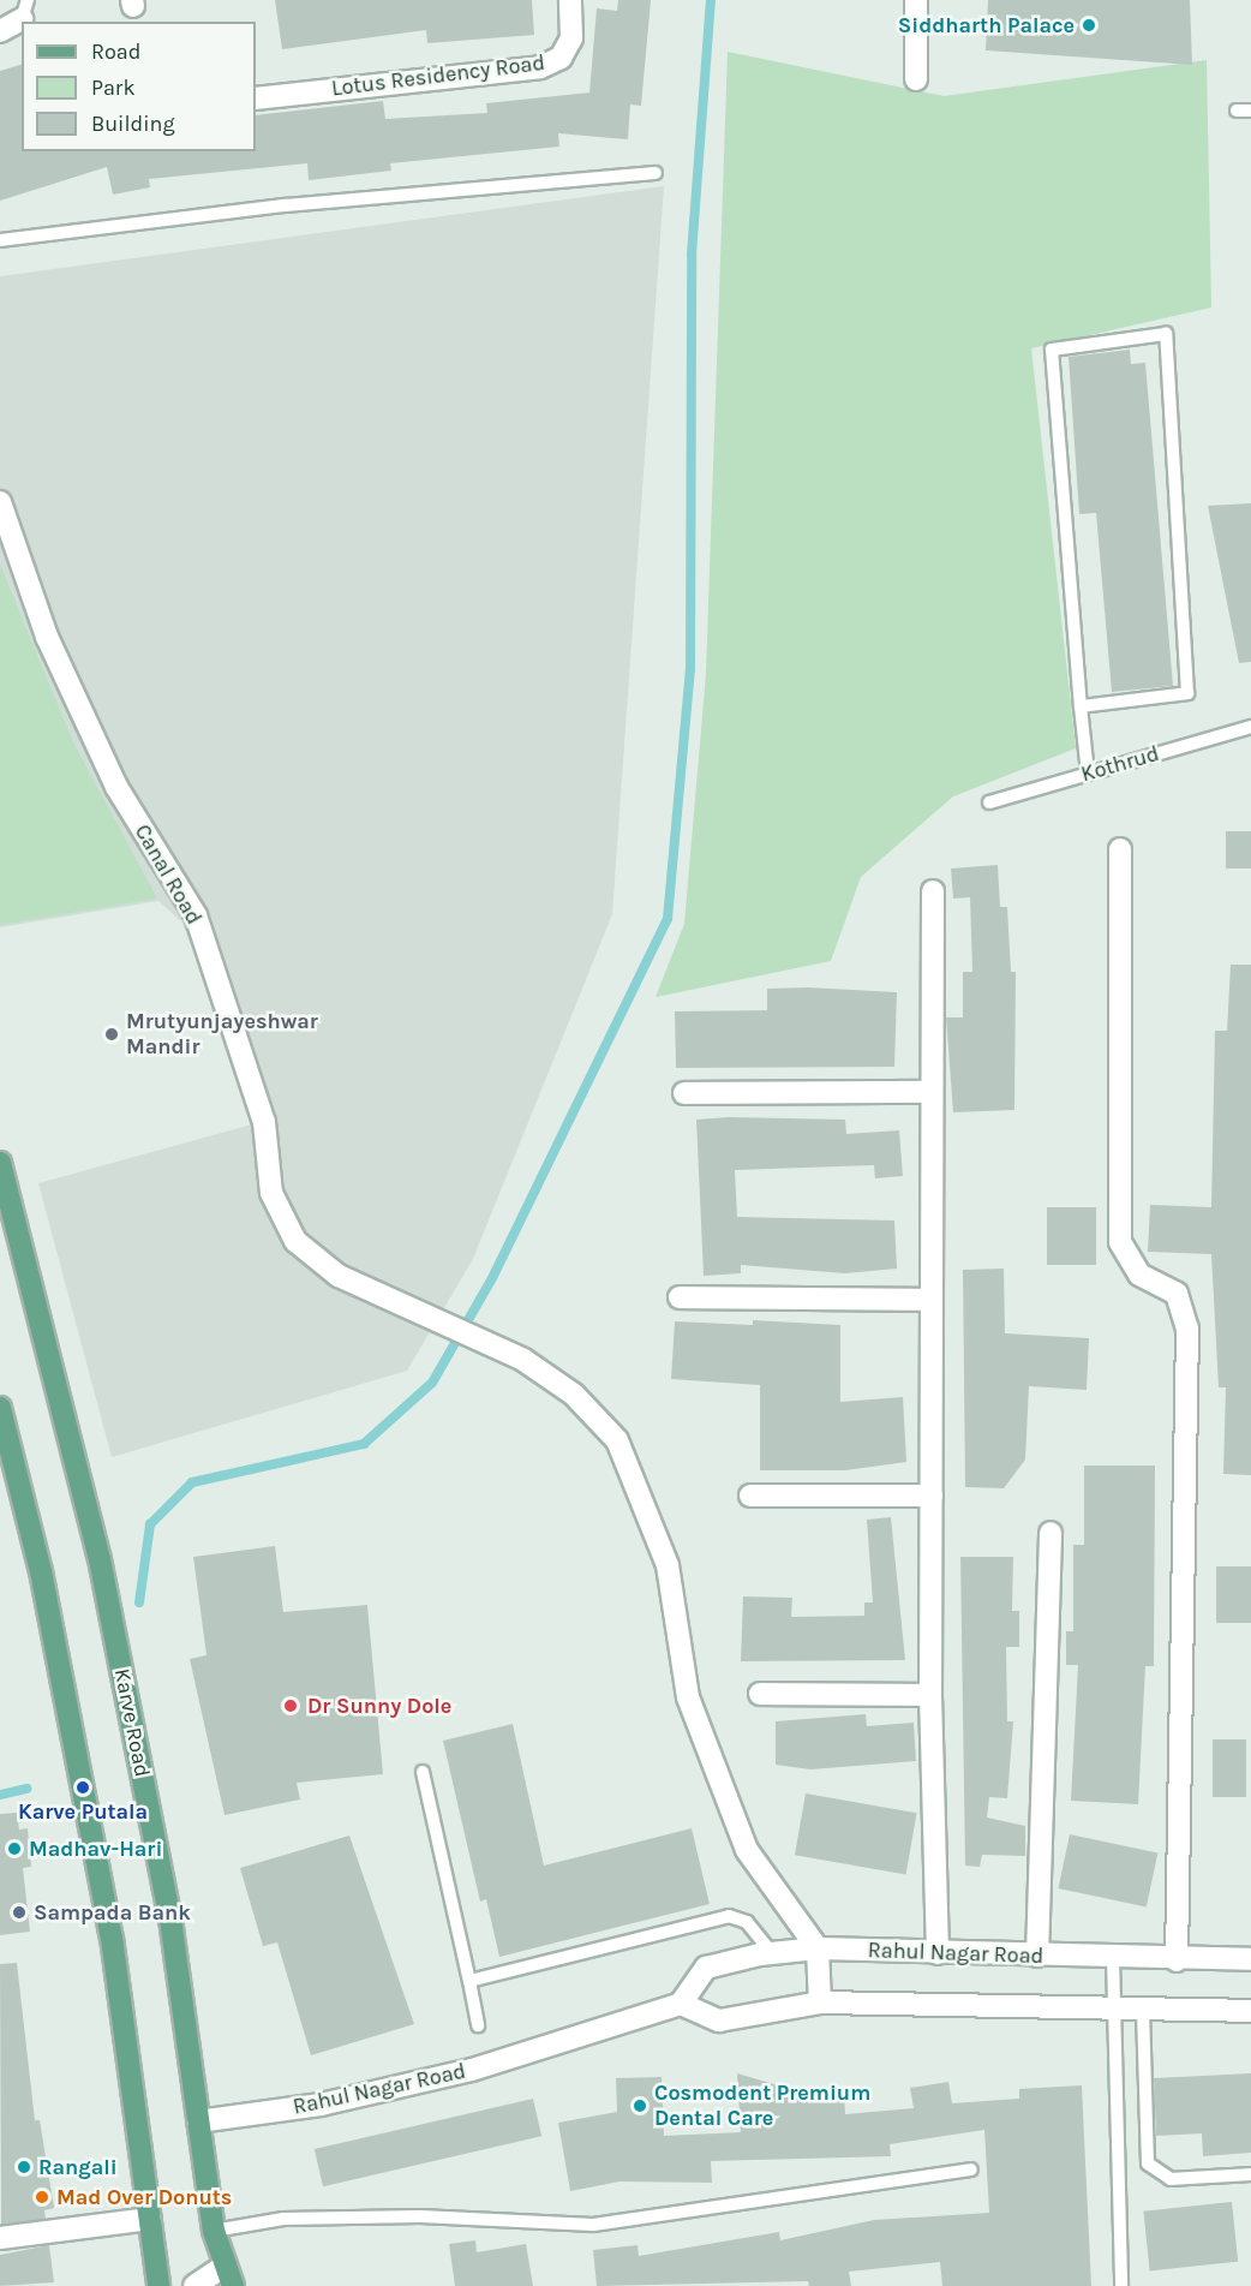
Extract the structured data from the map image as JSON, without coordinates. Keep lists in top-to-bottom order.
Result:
{
  "streets": {
    "main road": ["Karve Road"],
    "street": ["Lotus Residency Road", "Canal Road", "Rahul Nagar Road"],
    "lane": ["Kothrud"]
  },
  "crossings": [
    ["Canal Road", "Rahul Nagar Road"],
    ["Karve Road", "Rahul Nagar Road"]
  ],
  "places": [
    "Siddharth Palace",
    "Mrutyunjayeshwar Mandir",
    "Dr Sunny Dole",
    "Karve Putala",
    "Madhav-Hari",
    "Sampada Bank",
    "Cosmodent Premium Dental Care",
    "Rangali",
    "Mad Over Donuts"
  ],
  "legend": ["Road", "Park", "Building"]
}
